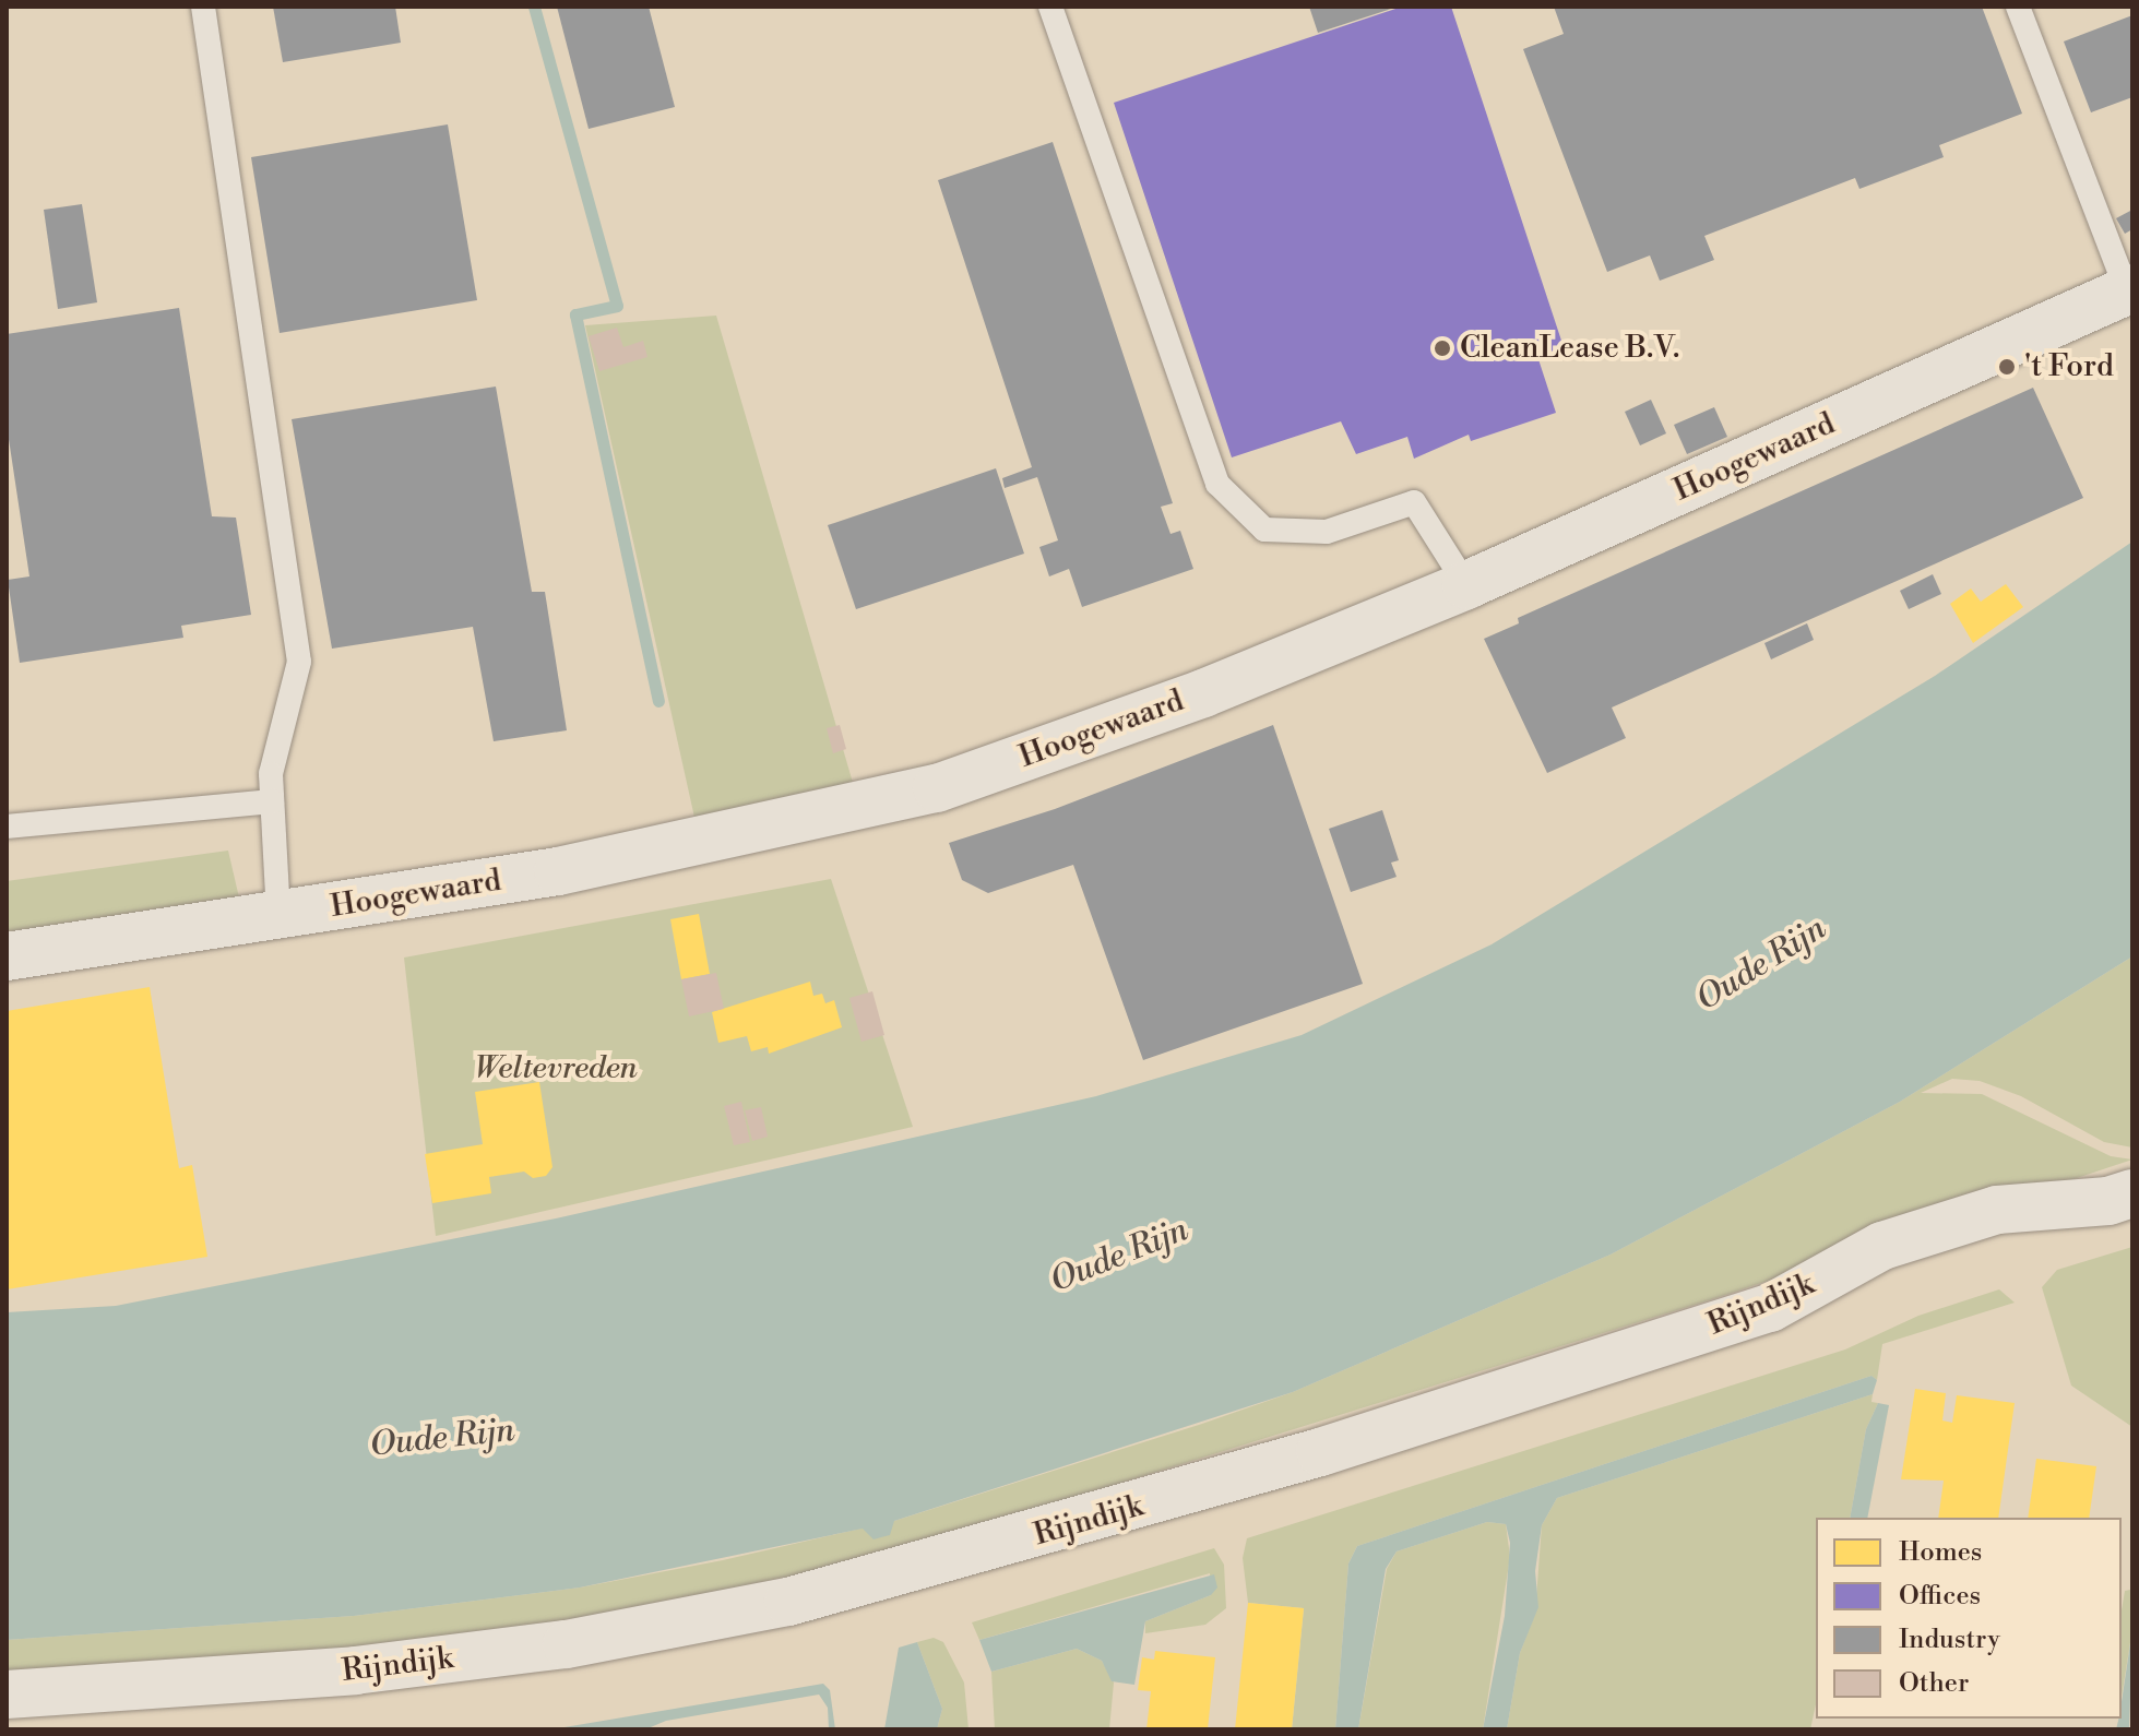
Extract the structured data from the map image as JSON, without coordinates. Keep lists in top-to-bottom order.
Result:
{
  "streets": {
    "street": ["Hoogewaard", "Rijndijk"]
  },
  "water": ["Oude Rijn"],
  "parks": ["Weltevreden"],
  "places": ["CleanLease B.V.", "'t Ford"],
  "legend": [
    "Homes",
    "Offices",
    "Industry",
    "Other"
  ]
}
